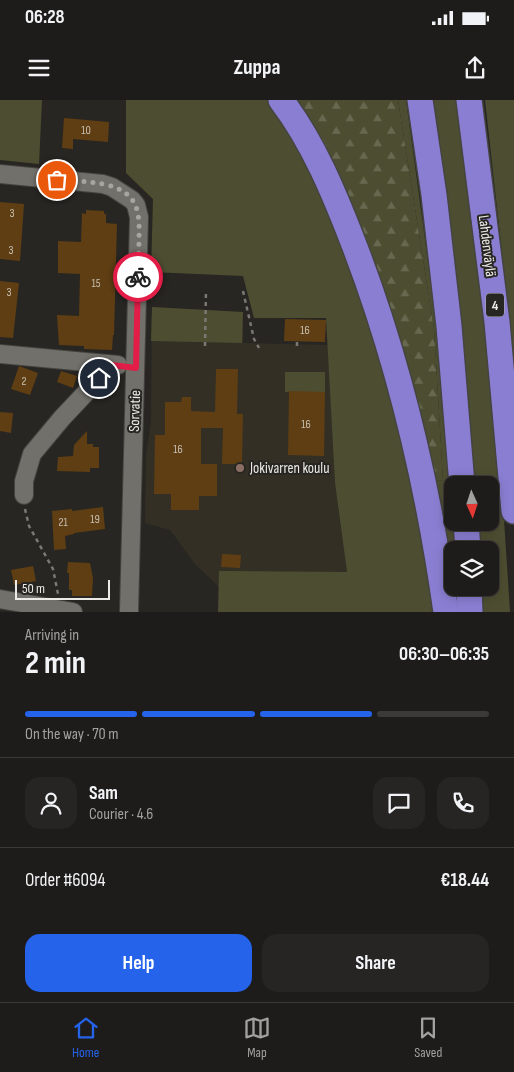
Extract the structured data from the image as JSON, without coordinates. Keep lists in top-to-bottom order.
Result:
{
  "streets": {
    "highway": ["Lahdenväylä", "4"],
    "street": ["Sorvatie"]
  },
  "places": ["Jokivarren koulu"],
  "house_numbers": [
    "10",
    "3",
    "3",
    "15",
    "3",
    "16",
    "2",
    "16",
    "16",
    "19",
    "21"
  ],
  "scale_bar": "50 m",
  "north": "bottom",
  "page": {
    "status": "06:28",
    "header": "Zuppa",
    "scale": "50 m",
    "heading": ["2 min", "Arriving in", "06:30–06:35"],
    "panel": [
      "Sam",
      "Courier · 4.6",
      "Order #6094",
      "€18.44"
    ],
    "bar": "On the way · 70 m",
    "buttons": ["Help", "Share"],
    "tabs": ["Home", "Map", "Saved"]
  }
}
